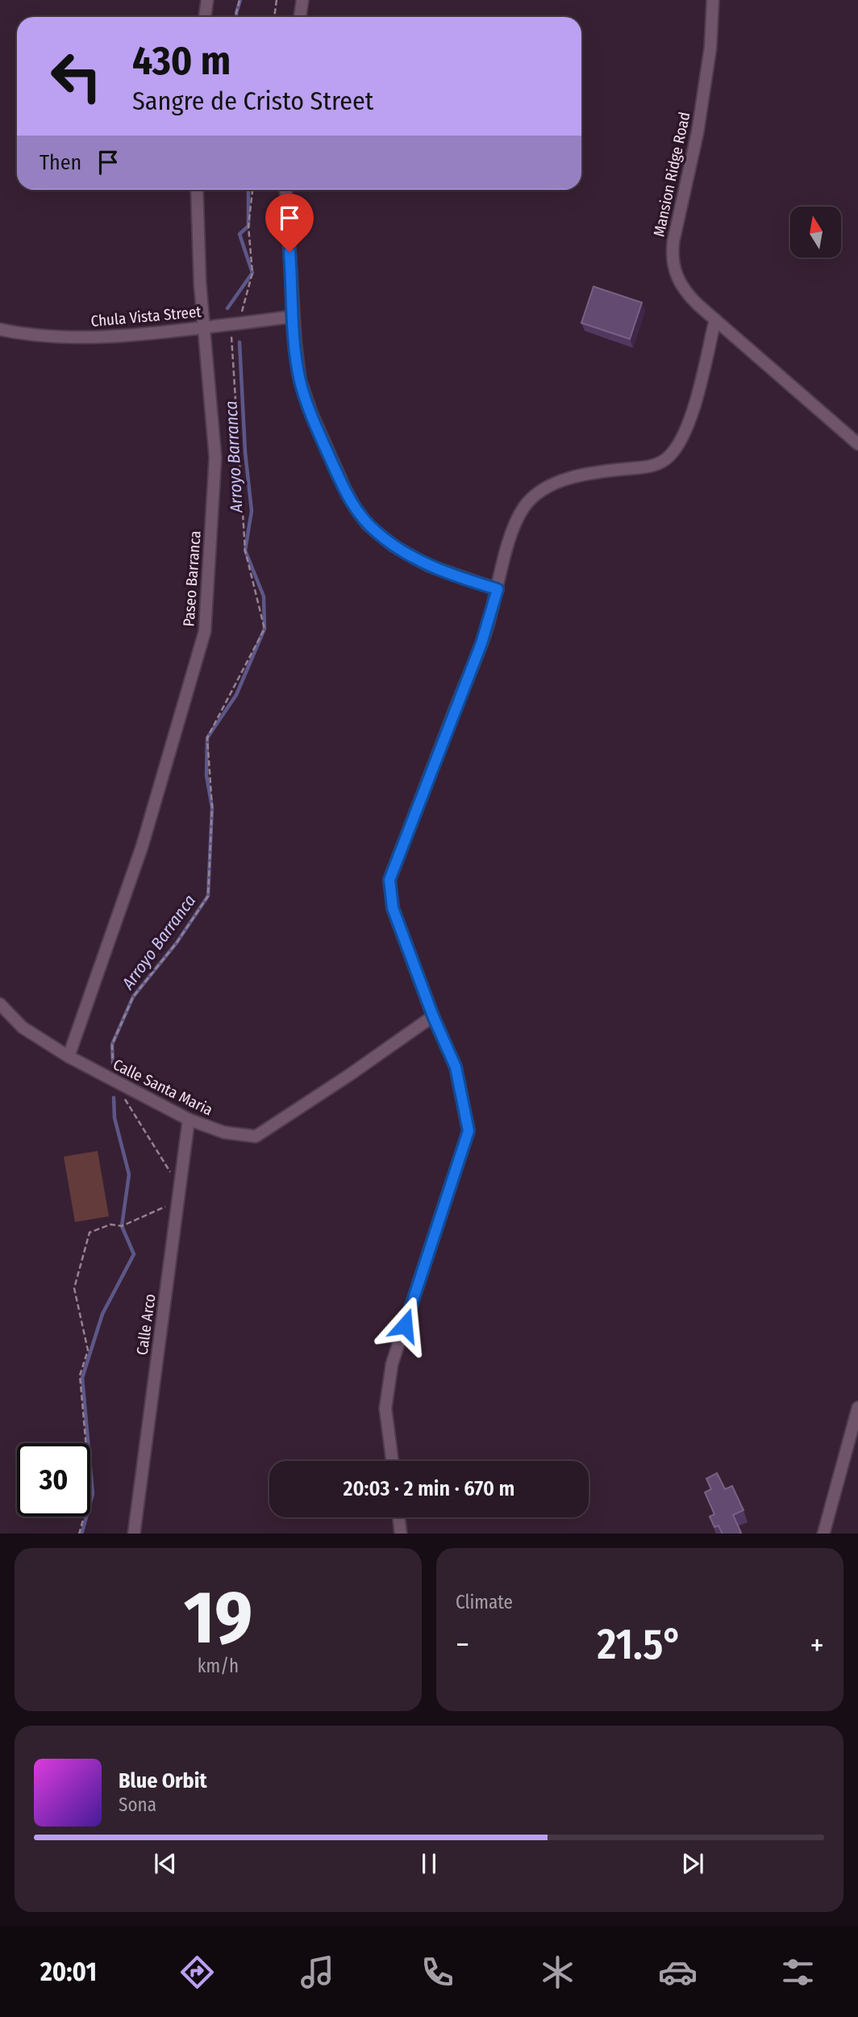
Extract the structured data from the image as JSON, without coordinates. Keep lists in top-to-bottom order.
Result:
{
  "streets": {
    "street": [
      "Mansion Ridge Road",
      "Chula Vista Street",
      "Paseo Barranca",
      "Calle Santa Maria",
      "Calle Arco"
    ]
  },
  "crossings": [
    ["Chula Vista Street", "Paseo Barranca"],
    ["Paseo Barranca", "Calle Santa Maria"],
    ["Calle Santa Maria", "Calle Arco"]
  ],
  "water": ["Arroyo Barranca"],
  "north": "top",
  "page": {
    "turn": ["430 m", "Sangre de Cristo Street"],
    "then": "Then",
    "limit": "30",
    "trip": "20:03 · 2 min · 670 m",
    "tile": [
      ["19", "km/h"],
      "Climate"
    ],
    "heat": ["−", "21.5°", "+"],
    "song": ["Blue Orbit", "Sona"],
    "tabs": "20:01"
  }
}
